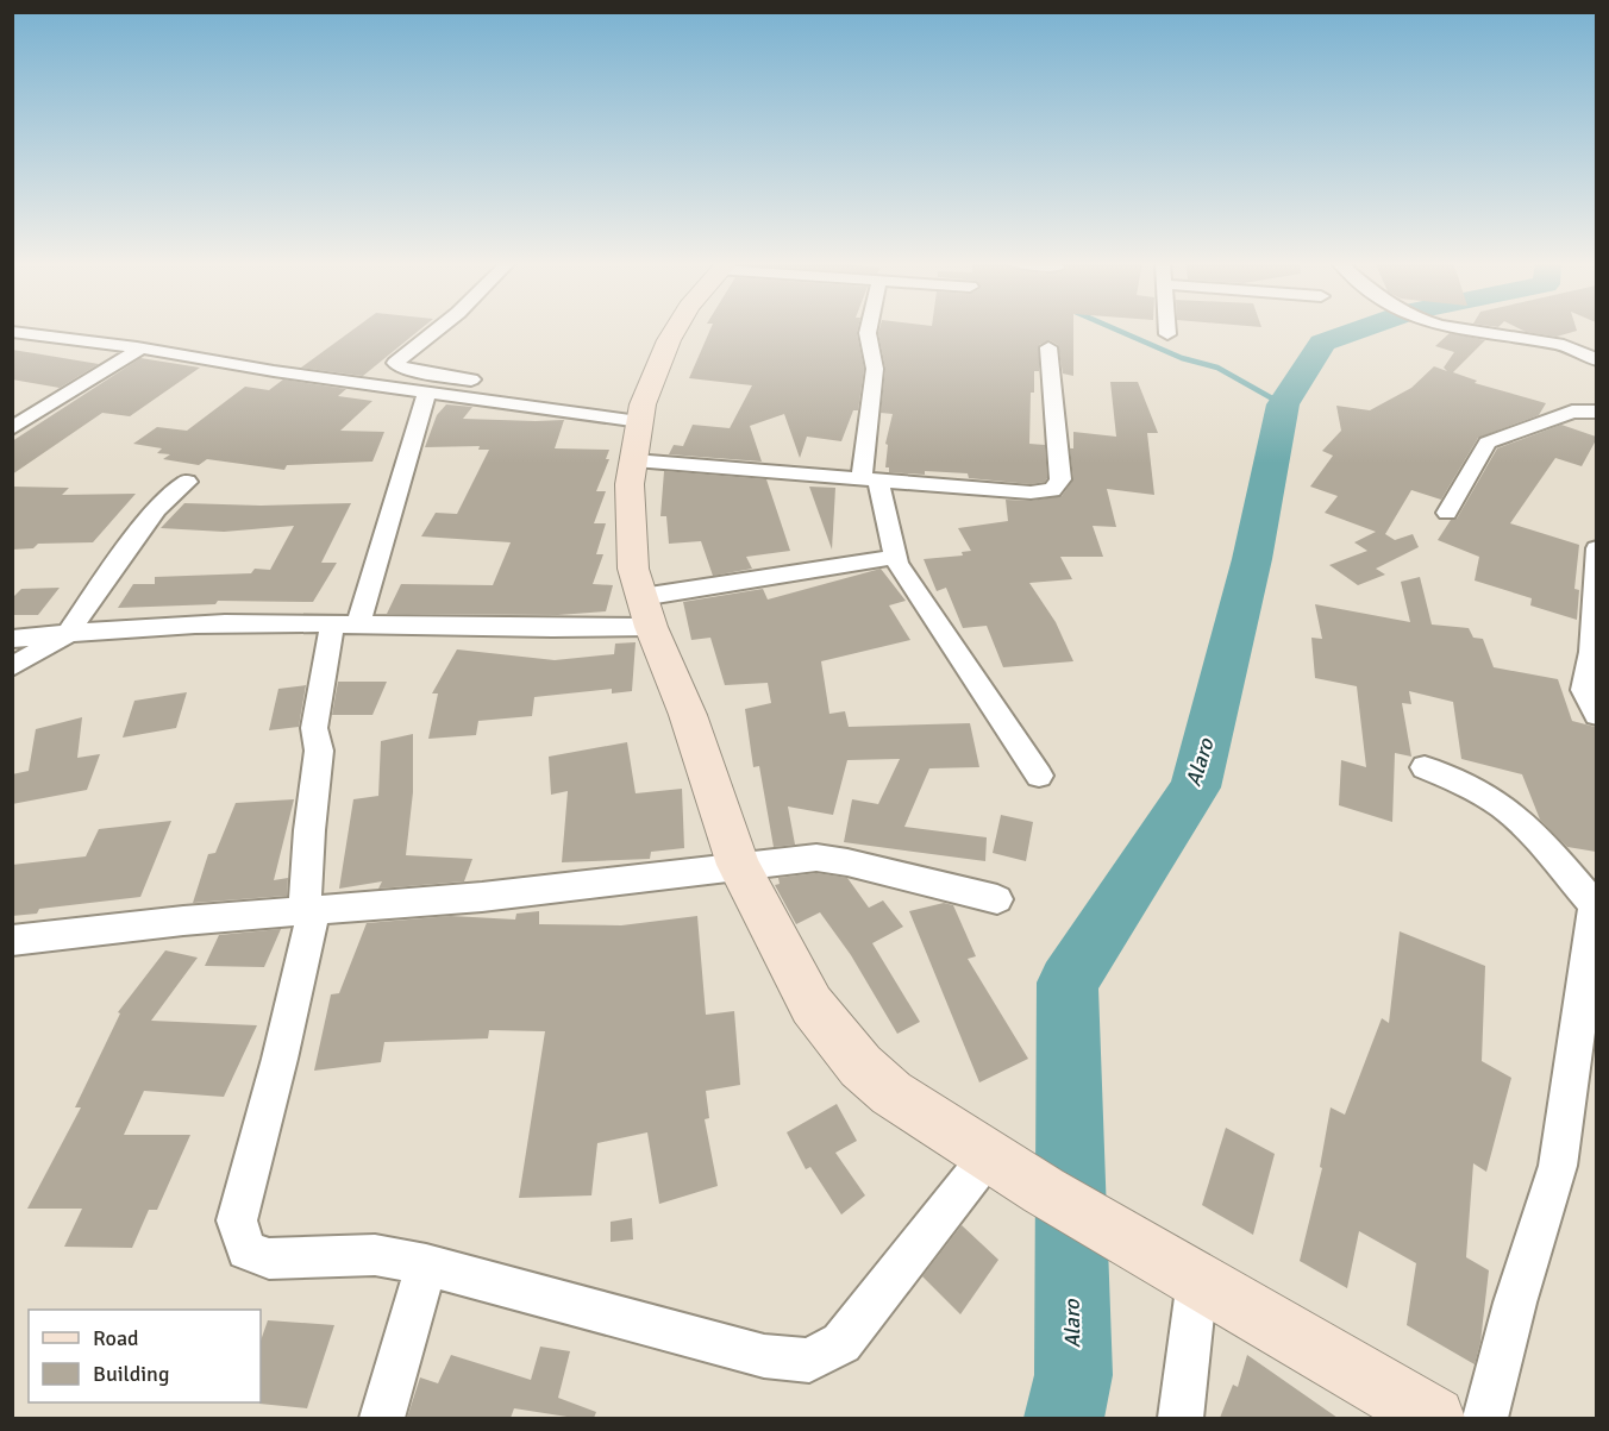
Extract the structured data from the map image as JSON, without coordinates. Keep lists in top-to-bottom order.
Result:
{
  "water": ["Alaro"],
  "legend": ["Road", "Building"]
}
